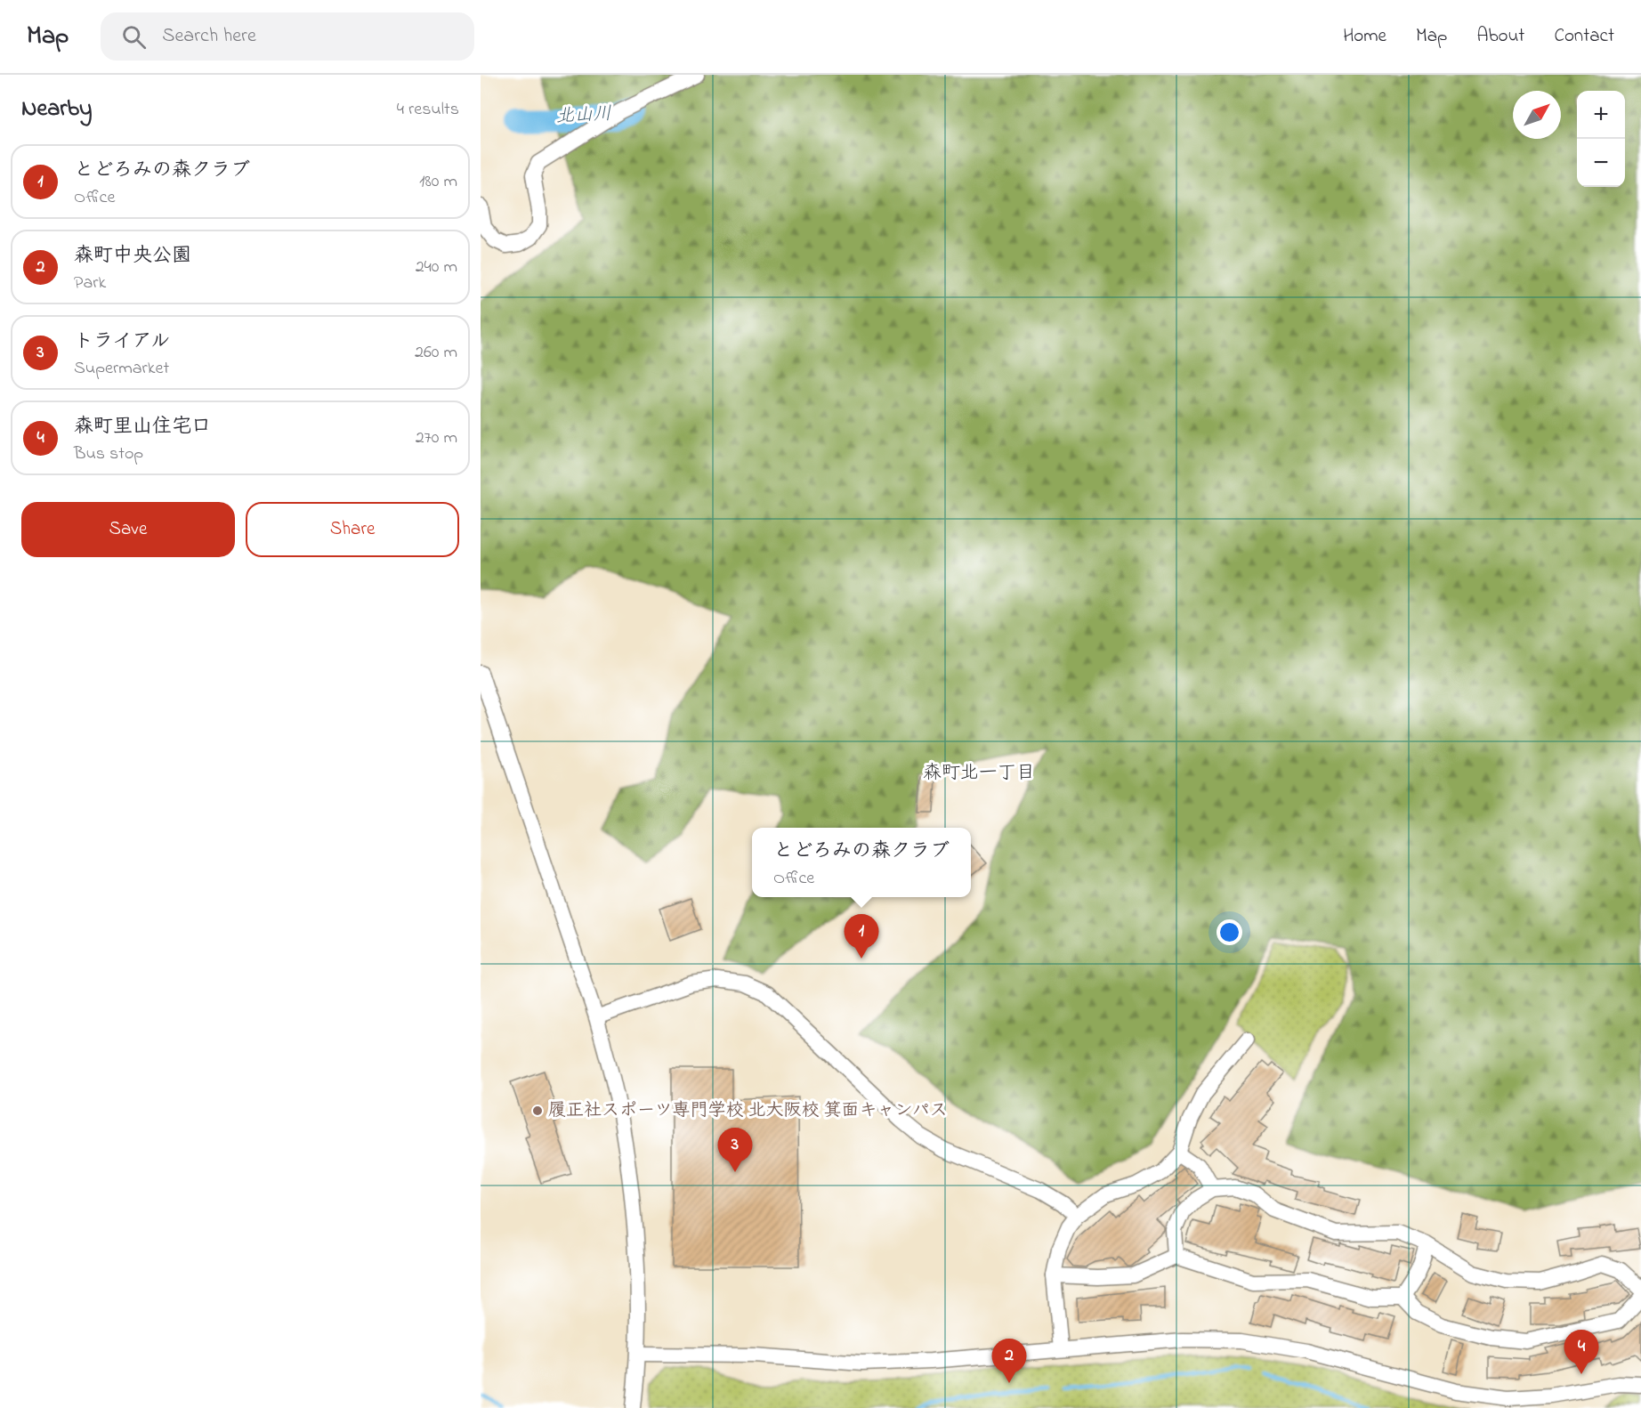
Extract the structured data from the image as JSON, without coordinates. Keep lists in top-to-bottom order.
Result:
{
  "districts": ["森町北一丁目"],
  "water": ["北山川"],
  "places": ["履正社スポーツ専門学校 北大阪校 箕面キャンパス"],
  "north": "top right",
  "page": {
    "header": "Map",
    "search": "Search here",
    "nav": [
      "Home",
      "Map",
      "About",
      "Contact"
    ],
    "heading": ["Nearby", "4 results"],
    "map_buttons": ["+", "−"],
    "list": [
      {
        "mark": "1",
        "name": "とどろみの森クラブ",
        "note": "Office",
        "value": "180 m"
      },
      {
        "mark": "2",
        "name": "森町中央公園",
        "note": "Park",
        "value": "240 m"
      },
      {
        "mark": "3",
        "name": "トライアル",
        "note": "Supermarket",
        "value": "260 m"
      },
      {
        "mark": "4",
        "name": "森町里山住宅口",
        "note": "Bus stop",
        "value": "270 m"
      }
    ],
    "buttons": ["Save", "Share"],
    "popup": ["とどろみの森クラブ", "Office"],
    "pins": [
      "1",
      "3",
      "4",
      "2"
    ]
  }
}
